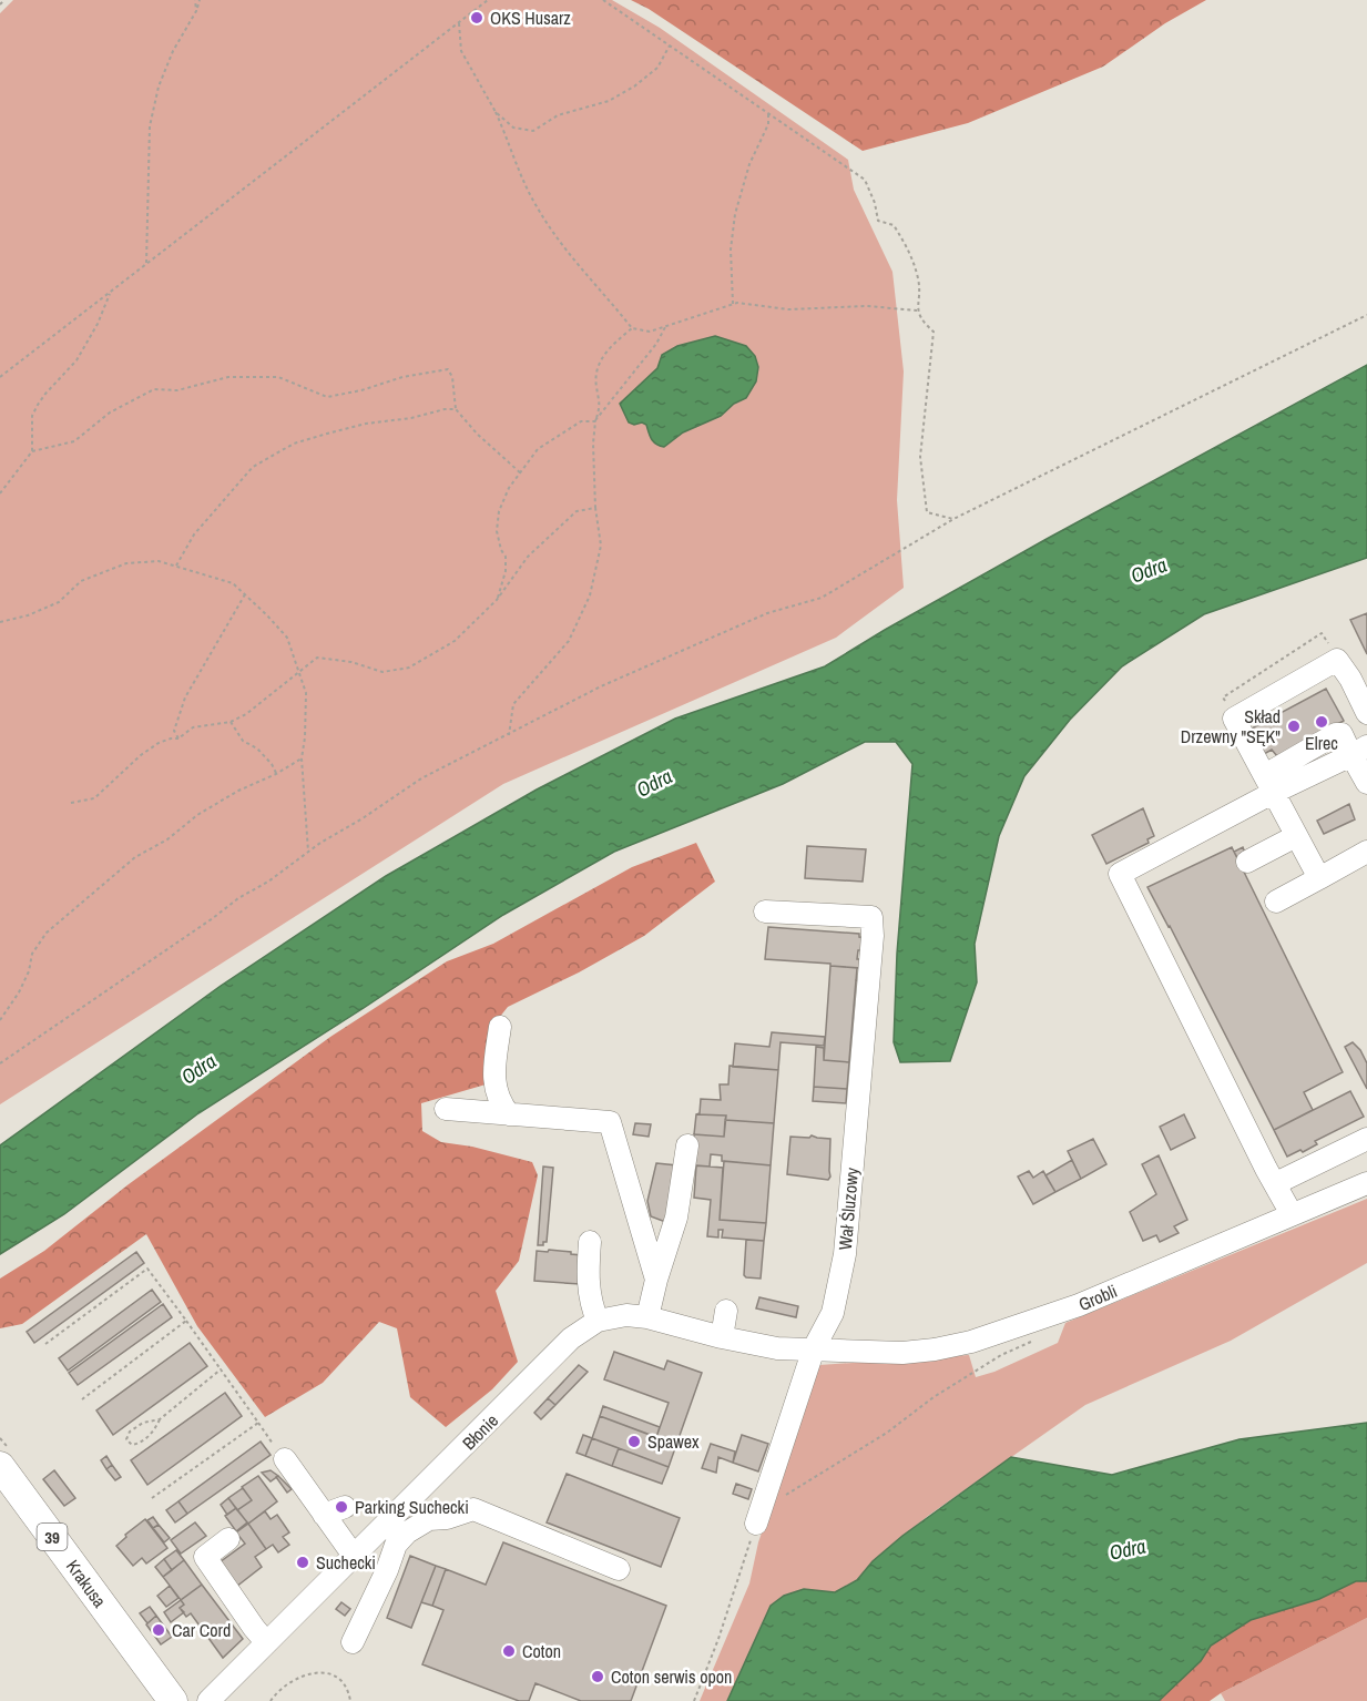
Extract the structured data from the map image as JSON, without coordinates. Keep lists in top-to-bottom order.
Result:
{
  "streets": {
    "main road": ["39", "Krakusa"],
    "street": ["Wał Śluzowy", "Grobli", "Błonie"]
  },
  "crossings": [
    ["Wał Śluzowy", "Grobli"],
    ["Wał Śluzowy", "Błonie"],
    ["Grobli", "Błonie"]
  ],
  "water": ["Odra"],
  "places": [
    "OKS Husarz",
    "Elrec",
    "Skład Drzewny \"SĘK\"",
    "Spawex",
    "Parking Suchecki",
    "Suchecki",
    "Car Cord",
    "Coton",
    "Coton serwis opon"
  ]
}
